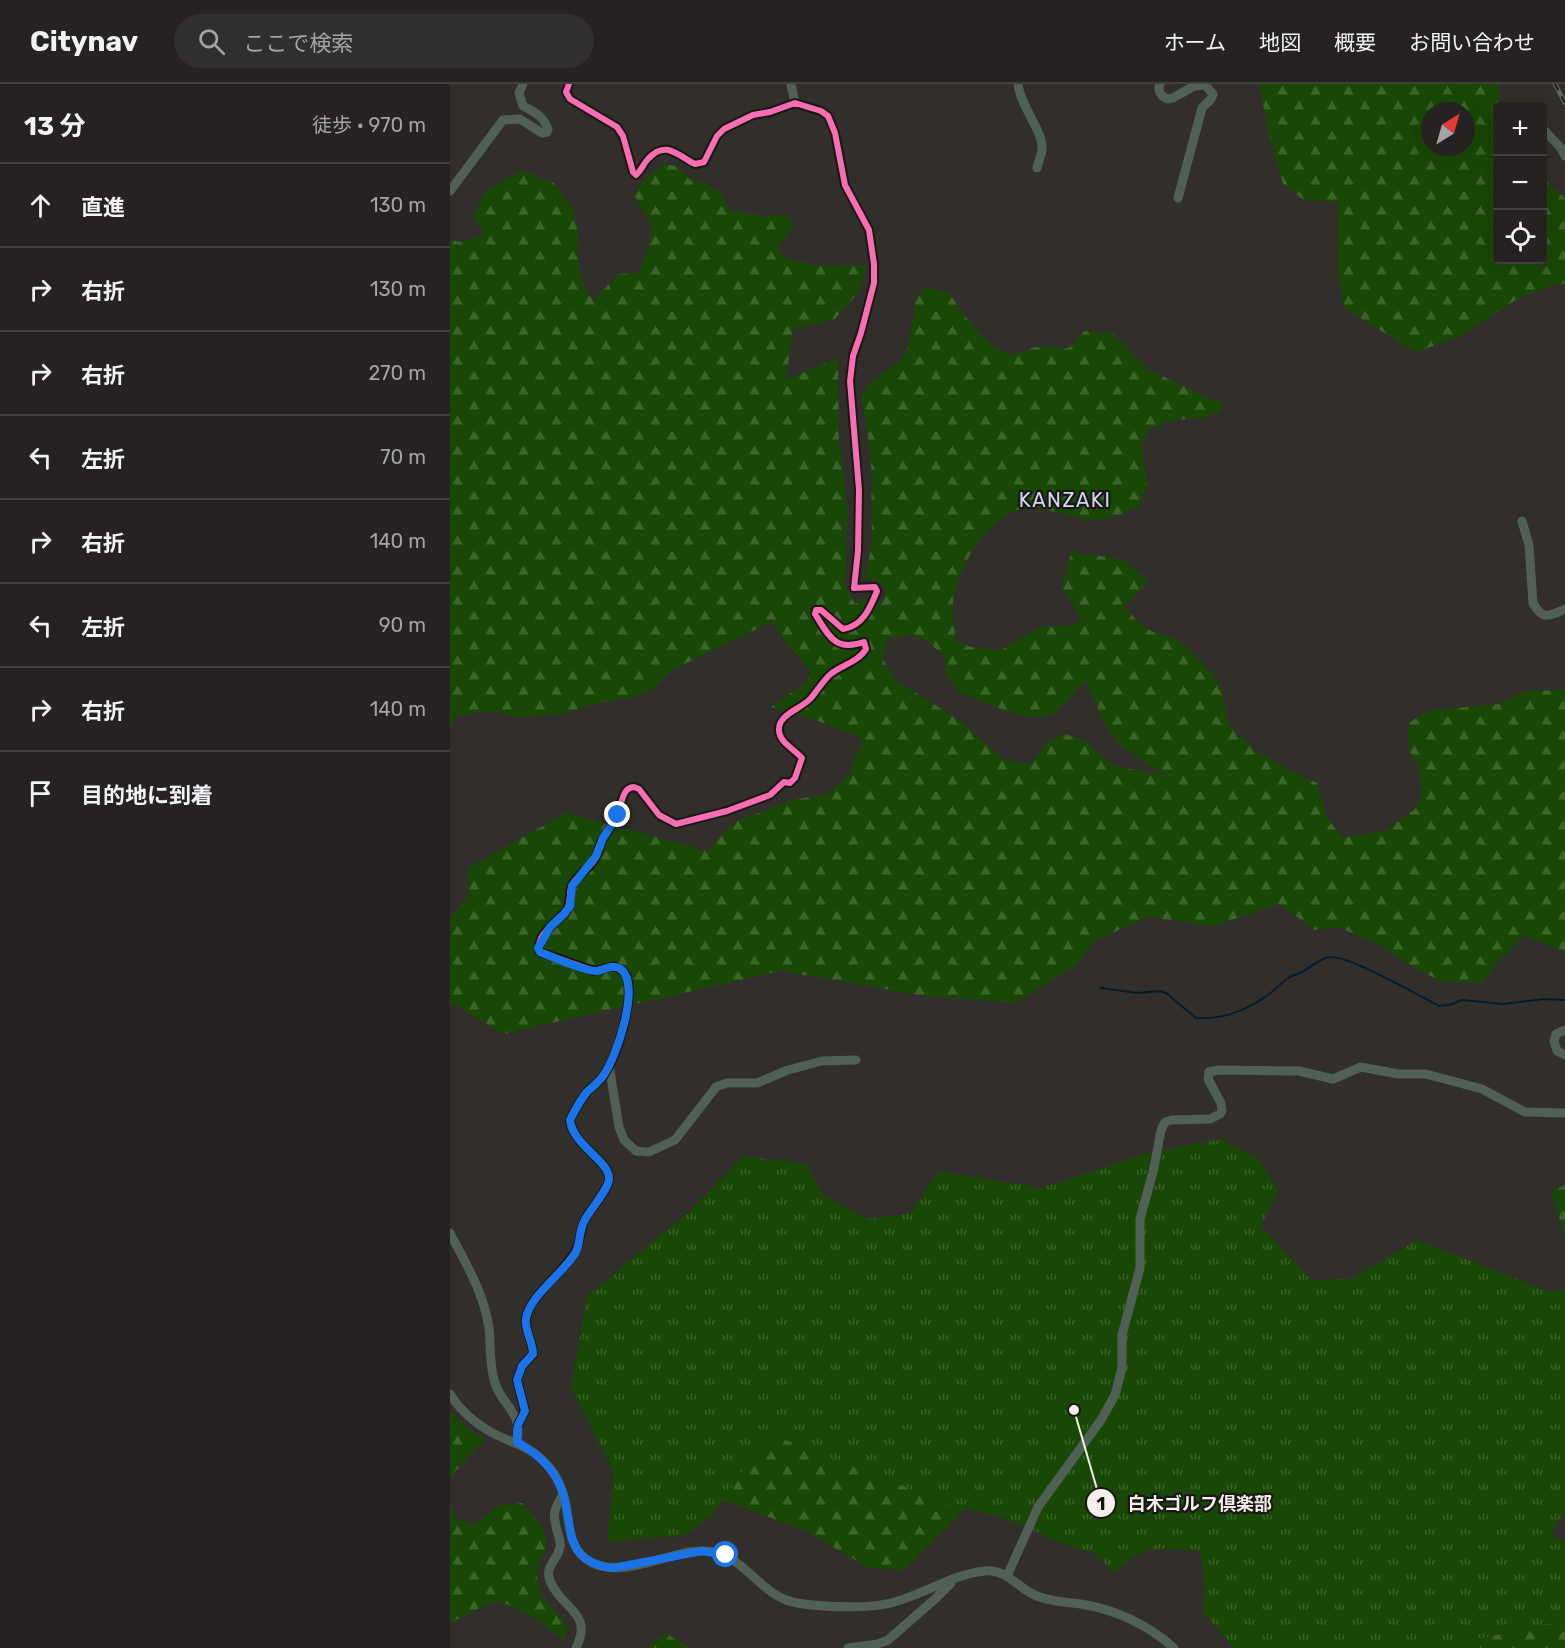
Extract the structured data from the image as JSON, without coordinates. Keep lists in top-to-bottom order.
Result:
{
  "districts": ["KANZAKI"],
  "places": ["白木ゴルフ倶楽部"],
  "north": "top right",
  "page": {
    "header": "Citynav",
    "search": "ここで検索",
    "nav": [
      "ホーム",
      "地図",
      "概要",
      "お問い合わせ"
    ],
    "heading": ["13 分", "徒歩 · 970 m"],
    "map_buttons": ["+", "−"],
    "list": [
      ["直進", "130 m"],
      ["右折", "130 m"],
      ["右折", "270 m"],
      ["左折", "70 m"],
      ["右折", "140 m"],
      ["左折", "90 m"],
      ["右折", "140 m"],
      "目的地に到着"
    ]
  }
}
